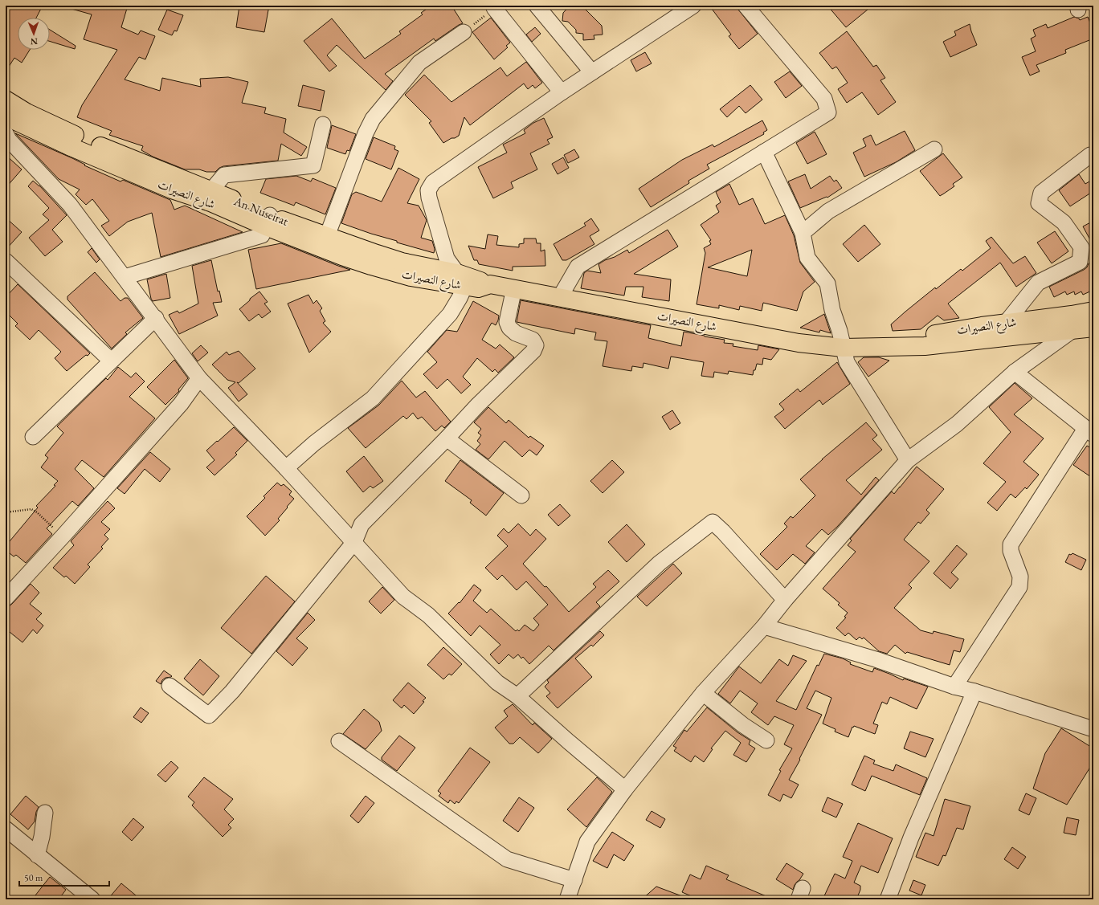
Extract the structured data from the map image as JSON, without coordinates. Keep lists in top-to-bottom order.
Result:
{
  "streets": {
    "main road": ["شارع النصيرات", "An Nuseirat"]
  },
  "crossings": [
    ["شارع النصيرات", "An Nuseirat"]
  ],
  "scale_bar": "50 m",
  "north": "bottom"
}
